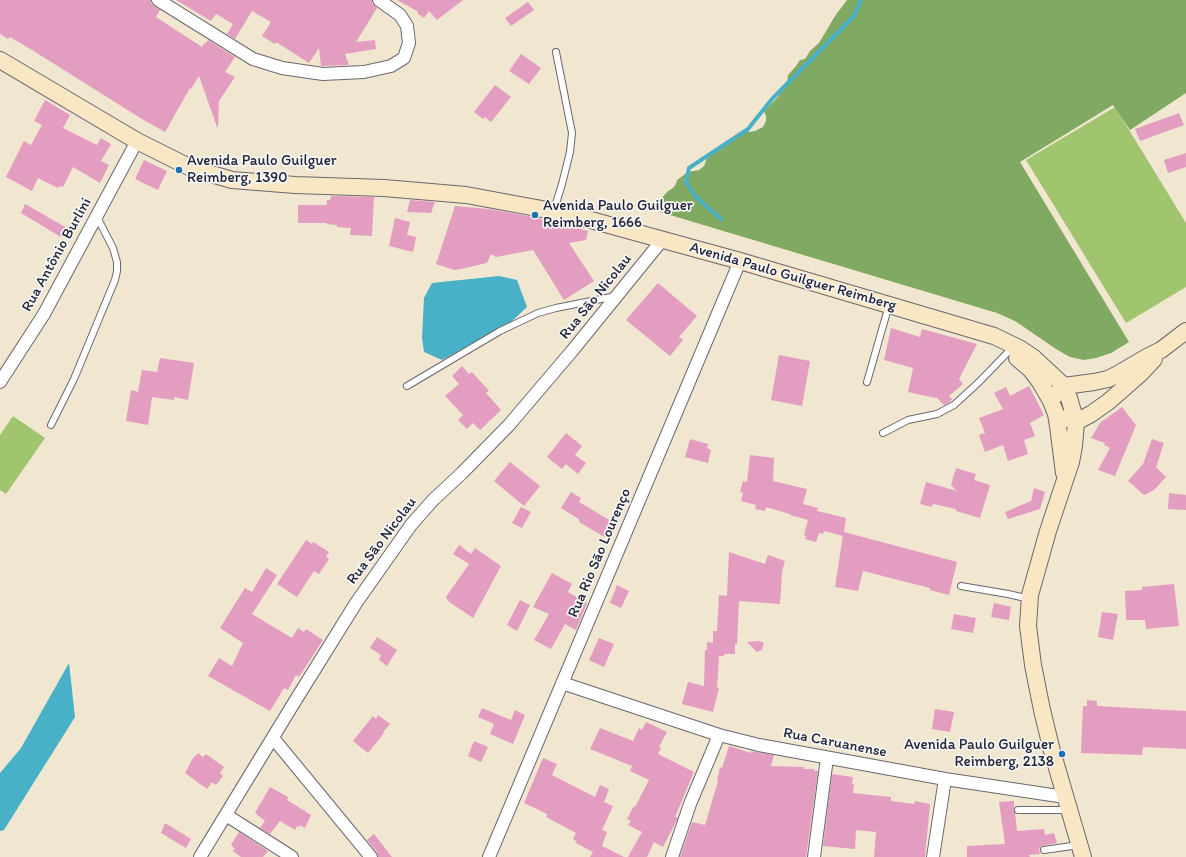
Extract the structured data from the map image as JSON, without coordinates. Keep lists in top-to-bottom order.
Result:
{
  "streets": {
    "main road": ["Avenida Paulo Guilguer Reimberg"],
    "street": [
      "Rua Antônio Burlini",
      "Rua São Nicolau",
      "Rua Rio São Lourenço",
      "Rua Caruanense"
    ]
  },
  "crossings": [
    ["Rua Antônio Burlini", "Avenida Paulo Guilguer Reimberg"],
    ["Avenida Paulo Guilguer Reimberg", "Rua São Nicolau"],
    ["Avenida Paulo Guilguer Reimberg", "Rua Rio São Lourenço"],
    ["Avenida Paulo Guilguer Reimberg", "Rua Caruanense"],
    ["Rua Rio São Lourenço", "Rua Caruanense"]
  ],
  "places": ["Avenida Paulo Guilguer Reimberg, 1390", "Avenida Paulo Guilguer Reimberg, 1666", "Avenida Paulo Guilguer Reimberg, 2138"]
}
